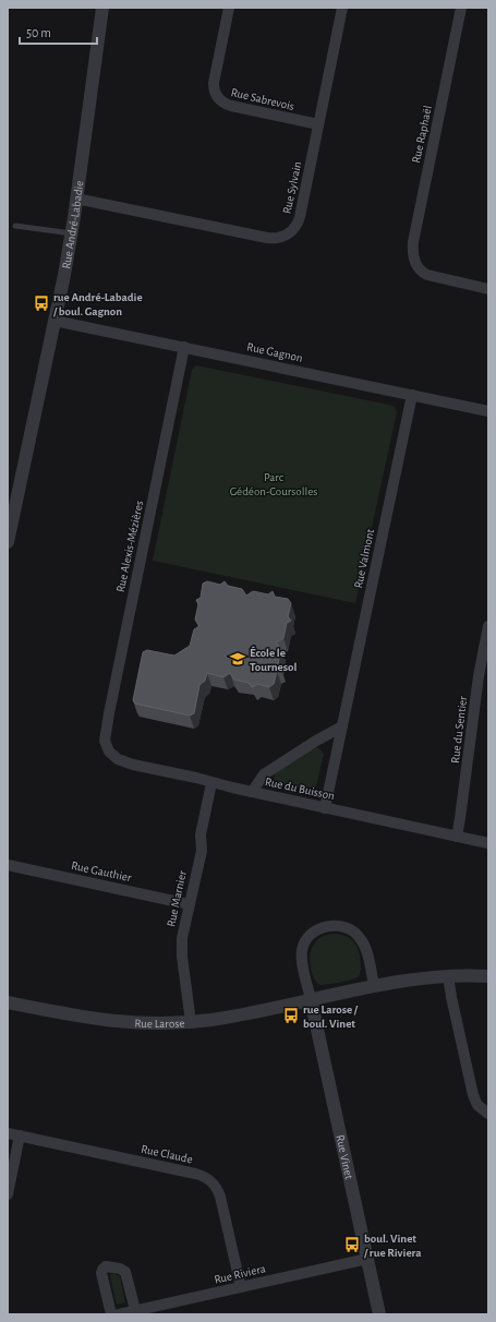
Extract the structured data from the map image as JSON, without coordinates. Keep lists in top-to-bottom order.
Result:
{
  "streets": {
    "street": [
      "Rue Sabrevois",
      "Rue Raphaël",
      "Rue Sylvain",
      "Rue André-Labadie",
      "Rue Gagnon",
      "Rue Alexis-Mézières",
      "Rue Valmont",
      "Rue du Sentier",
      "Rue du Buisson",
      "Rue Gauthier",
      "Rue Marnier",
      "Rue Larose",
      "Rue Claude",
      "Rue Vinet",
      "Rue Riviera"
    ]
  },
  "crossings": [
    ["Rue Sabrevois", "Rue Sylvain"],
    ["Rue Sylvain", "Rue André-Labadie"],
    ["Rue André-Labadie", "Rue Gagnon"],
    ["Rue Gagnon", "Rue Alexis-Mézières"],
    ["Rue Gagnon", "Rue Valmont"],
    ["Rue Alexis-Mézières", "Rue du Buisson"],
    ["Rue Valmont", "Rue du Buisson"],
    ["Rue du Sentier", "Rue du Buisson"],
    ["Rue du Buisson", "Rue Marnier"],
    ["Rue Gauthier", "Rue Marnier"],
    ["Rue Marnier", "Rue Larose"],
    ["Rue Larose", "Rue Vinet"],
    ["Rue Claude", "Rue Riviera"],
    ["Rue Vinet", "Rue Riviera"]
  ],
  "parks": ["Parc Gédéon-Coursolles"],
  "places": {
    "bus stop": ["rue André-Labadie / boul. Gagnon", "rue Larose / boul. Vinet", "boul. Vinet / rue Riviera"],
    "school or university": ["École le Tournesol"]
  },
  "scale_bar": "50 m"
}
